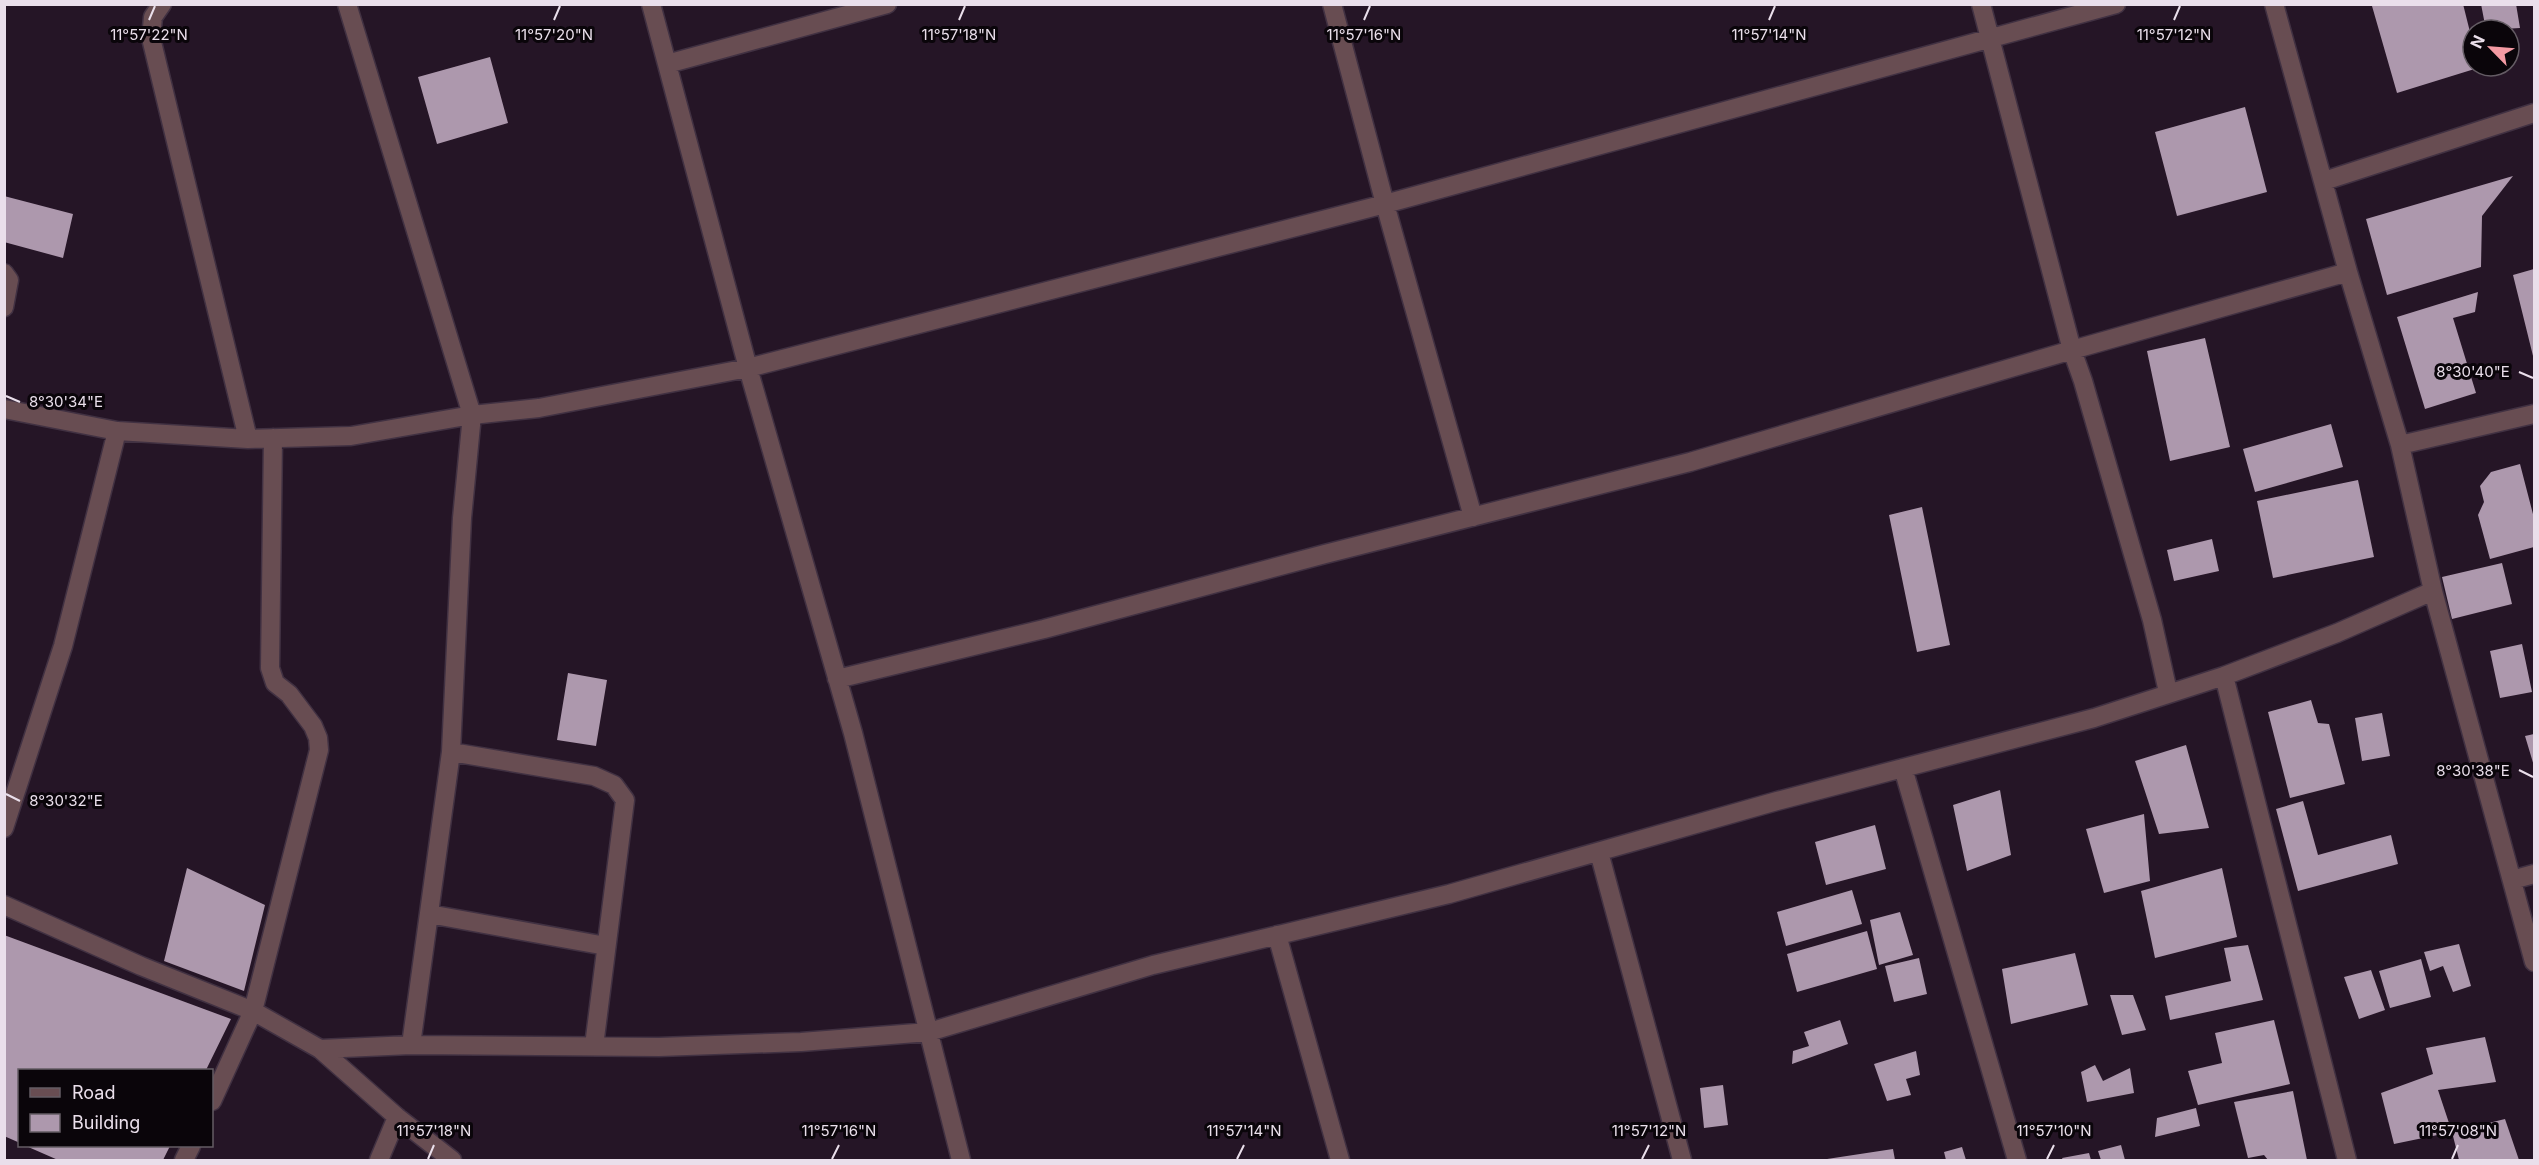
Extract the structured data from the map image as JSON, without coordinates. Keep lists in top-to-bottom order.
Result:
{
  "legend": ["Road", "Building"],
  "north": "top left",
  "coordinates": [
    "11°57'22\"N",
    "11°57'20\"N",
    "11°57'18\"N",
    "11°57'16\"N",
    "11°57'14\"N",
    "11°57'12\"N",
    "8°30'40\"E",
    "8°30'34\"E",
    "8°30'38\"E",
    "8°30'32\"E",
    "11°57'10\"N",
    "11°57'08\"N"
  ]
}
